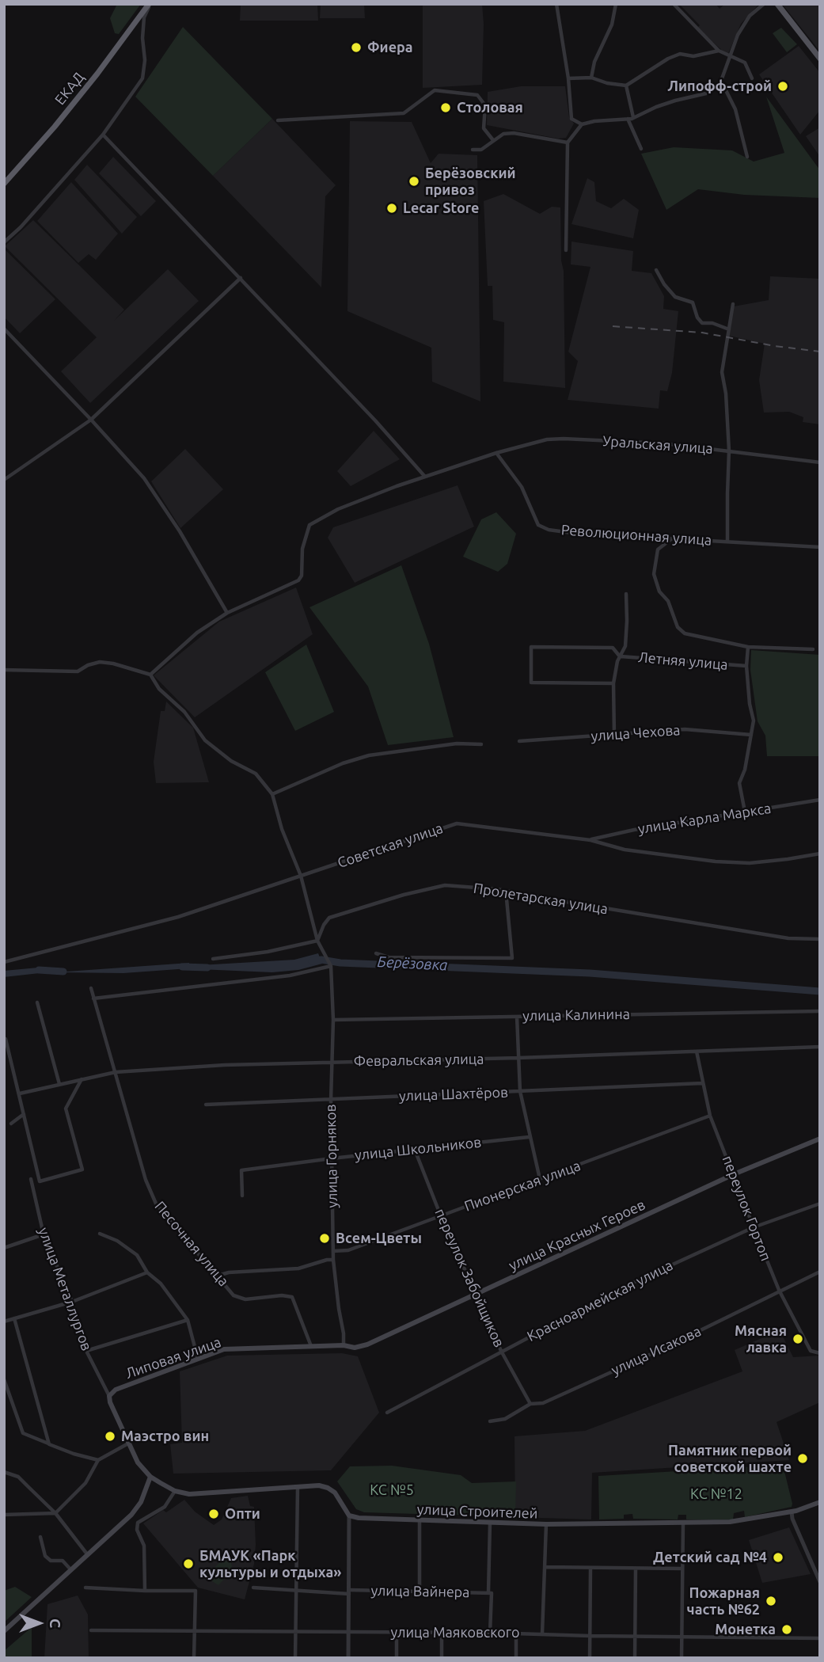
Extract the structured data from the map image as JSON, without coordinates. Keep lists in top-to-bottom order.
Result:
{
  "streets": {
    "highway": ["ЕКАД"],
    "main road": ["улица Красных Героев", "Липовая улица", "улица Строителей"],
    "street": [
      "Уральская улица",
      "Революционная улица",
      "Летняя улица",
      "улица Чехова",
      "улица Карла Маркса",
      "Советская улица",
      "Пролетарская улица",
      "улица Калинина",
      "Февральская улица",
      "улица Шахтёров",
      "улица Школьников",
      "улица Горняков",
      "Пионерская улица",
      "переулок Гортоп",
      "Песочная улица",
      "переулок Забойщиков",
      "улица Металлургов",
      "Красноармейская улица",
      "улица Исакова",
      "улица Вайнера",
      "улица Маяковского"
    ]
  },
  "crossings": [
    ["Уральская улица", "Революционная улица"],
    ["улица Карла Маркса", "Советская улица"],
    ["улица Калинина", "улица Горняков"],
    ["Февральская улица", "улица Горняков"],
    ["Февральская улица", "переулок Гортоп"],
    ["Февральская улица", "Песочная улица"],
    ["улица Шахтёров", "улица Горняков"],
    ["улица Шахтёров", "переулок Гортоп"],
    ["улица Школьников", "улица Горняков"],
    ["улица Школьников", "переулок Забойщиков"],
    ["улица Горняков", "Пионерская улица"],
    ["улица Горняков", "улица Красных Героев"],
    ["Пионерская улица", "переулок Гортоп"],
    ["Пионерская улица", "переулок Забойщиков"],
    ["переулок Гортоп", "улица Красных Героев"],
    ["переулок Гортоп", "Красноармейская улица"],
    ["переулок Гортоп", "улица Исакова"],
    ["улица Красных Героев", "Песочная улица"],
    ["улица Красных Героев", "переулок Забойщиков"],
    ["улица Красных Героев", "Липовая улица"],
    ["Песочная улица", "Липовая улица"],
    ["переулок Забойщиков", "Красноармейская улица"],
    ["переулок Забойщиков", "улица Исакова"],
    ["улица Металлургов", "Липовая улица"]
  ],
  "water": ["Берёзовка"],
  "parks": ["КС №5", "КС №12"],
  "places": [
    "Фиера",
    "Липофф-строй",
    "Столовая",
    "Берёзовский привоз",
    "Lecar Store",
    "Всем-Цветы",
    "Мясная лавка",
    "Маэстро вин",
    "Памятник первой советской шахте",
    "Опти",
    "Детский сад №4",
    "БМАУК «Парк культуры и отдыха»",
    "Пожарная часть №62",
    "Монетка"
  ],
  "north": "right"
}
